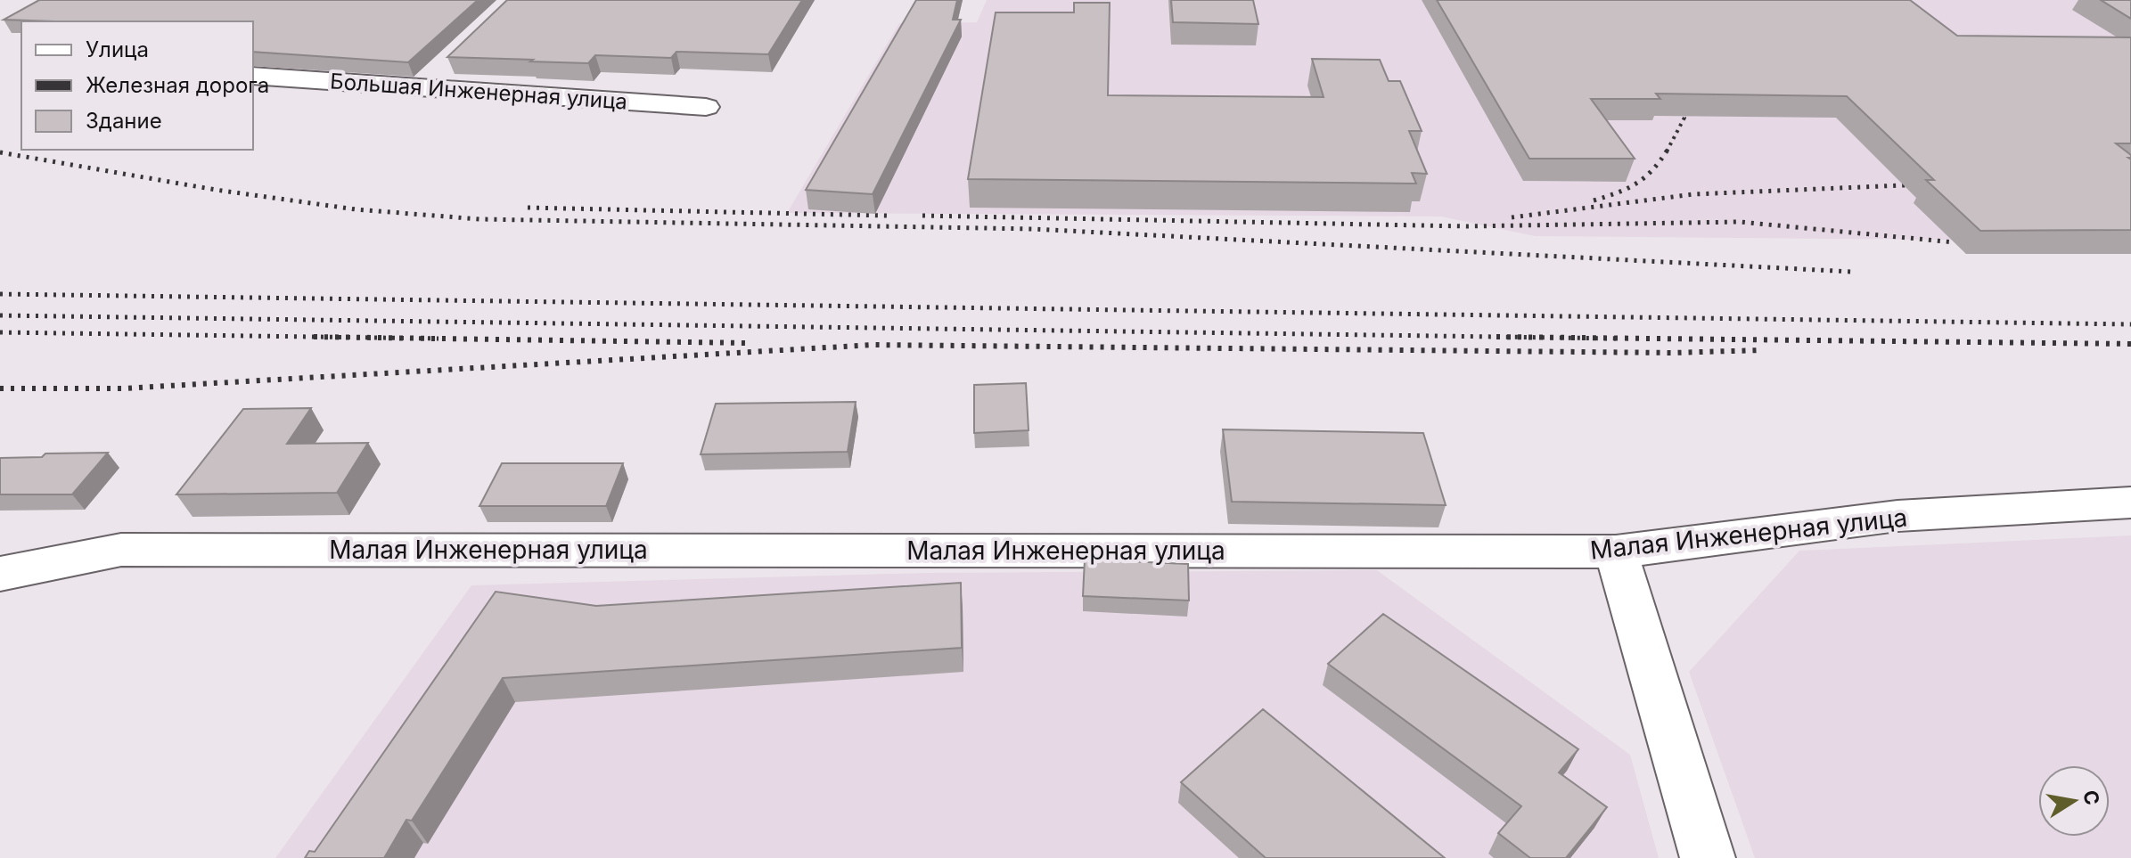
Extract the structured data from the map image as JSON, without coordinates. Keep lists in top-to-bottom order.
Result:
{
  "streets": {
    "street": ["Большая Инженерная улица", "Малая Инженерная улица"]
  },
  "legend": ["Улица", "Железная дорога", "Здание"],
  "north": "right"
}
